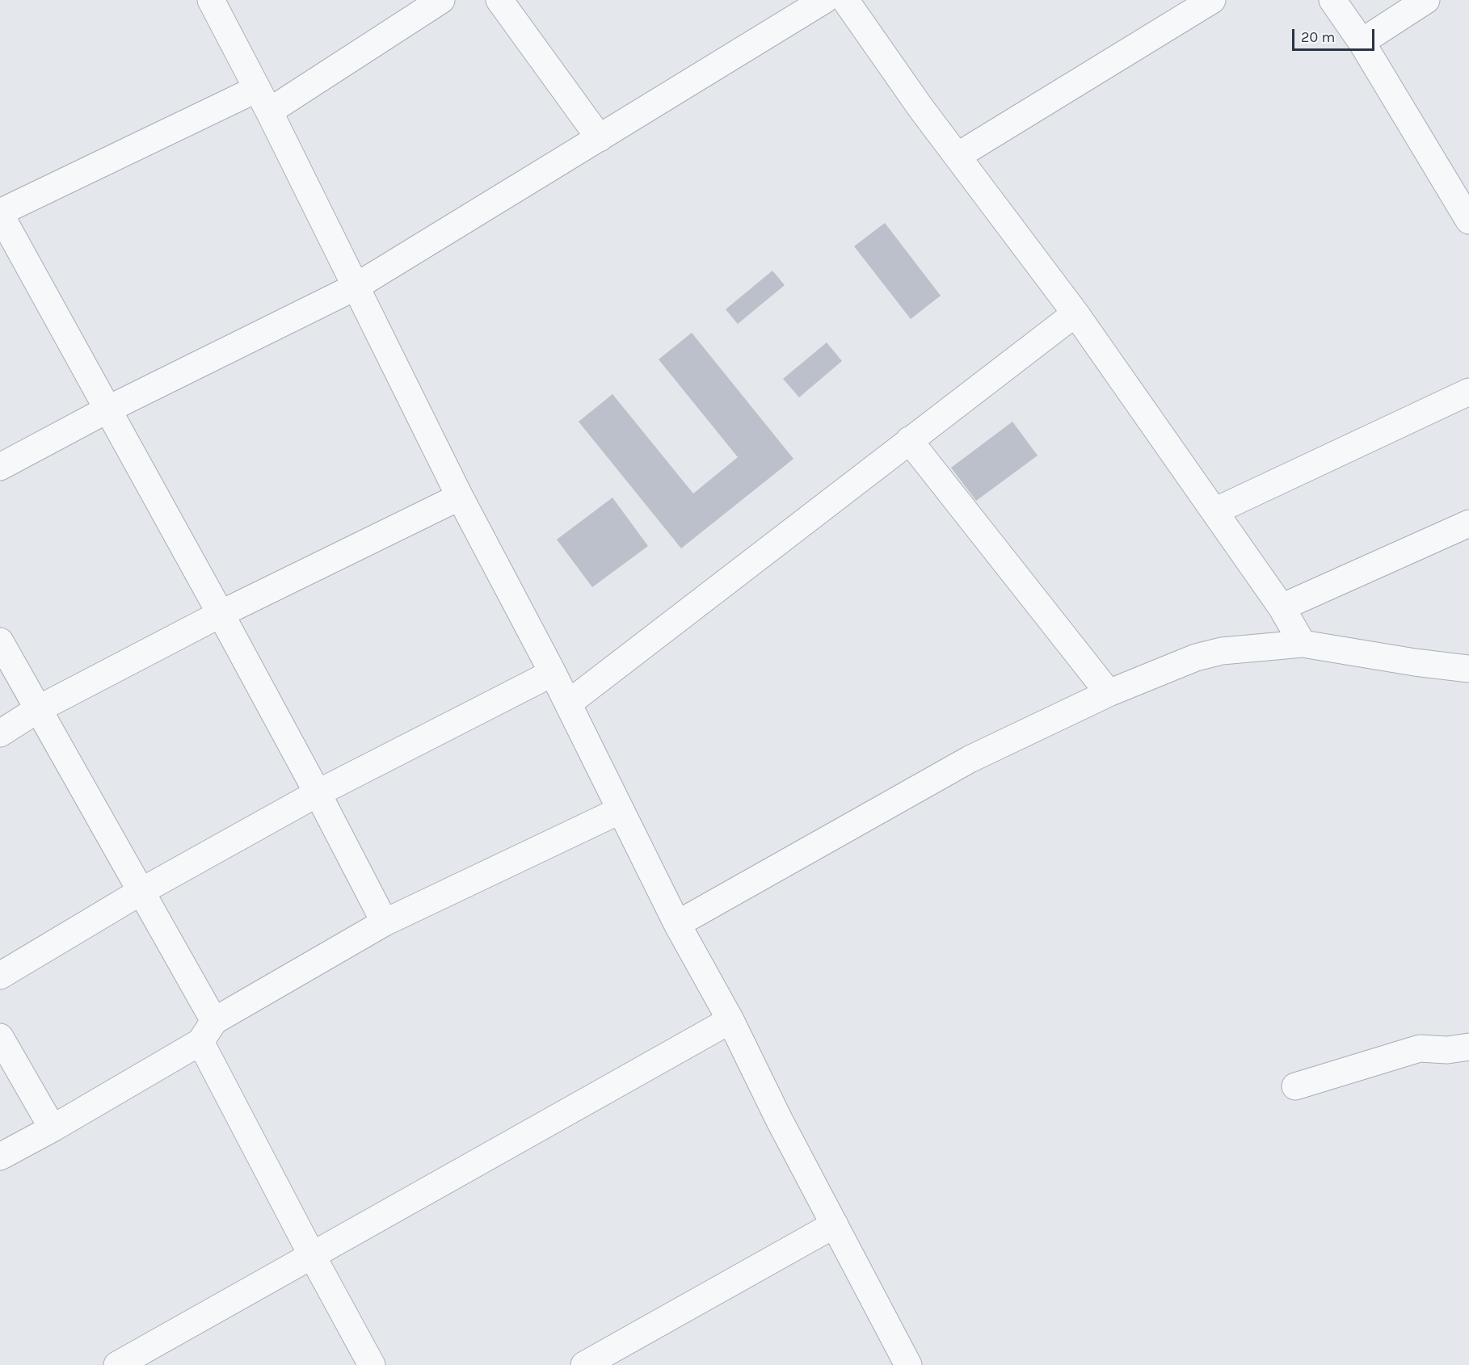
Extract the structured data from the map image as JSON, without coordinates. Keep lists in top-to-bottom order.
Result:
{
  "scale_bar": "20 m"
}
